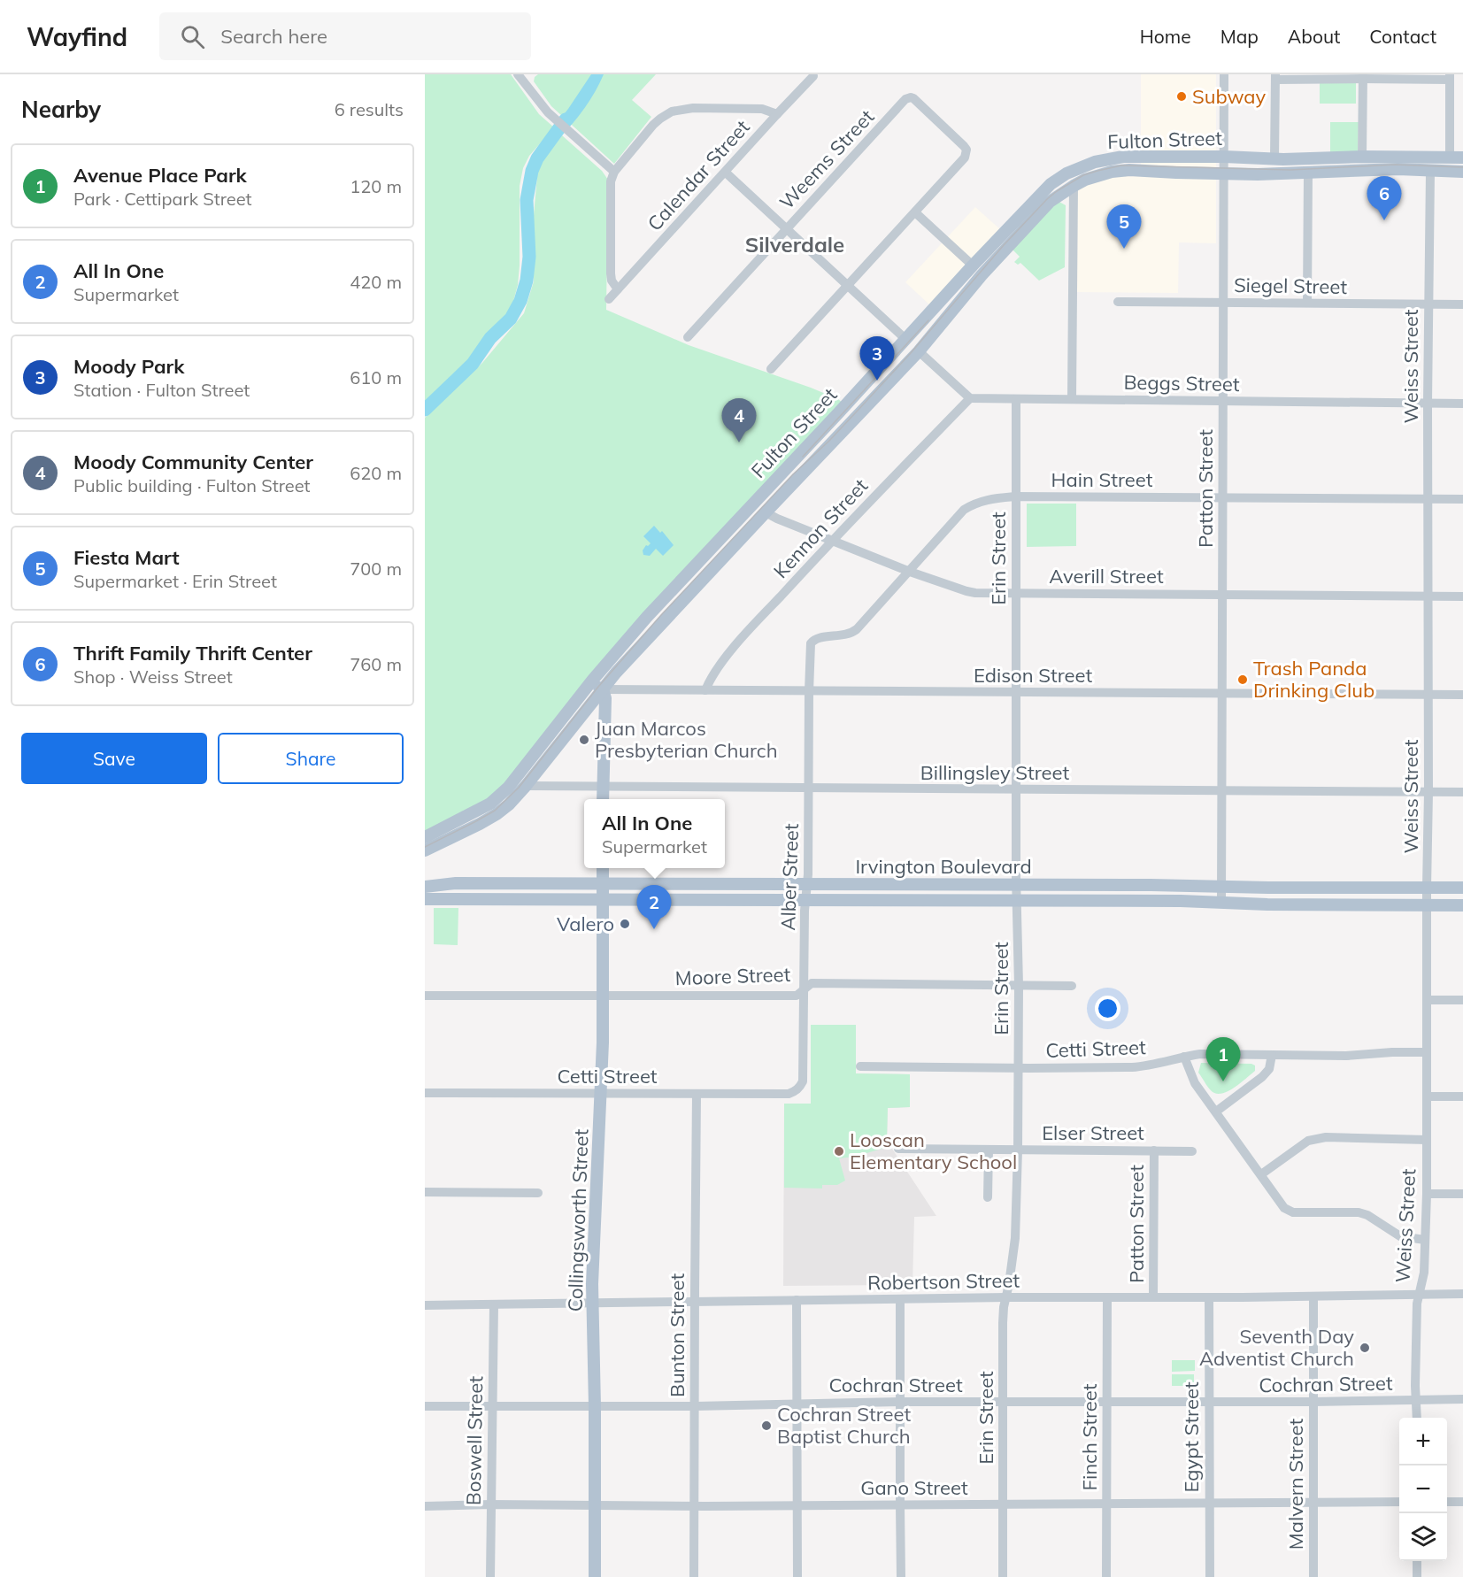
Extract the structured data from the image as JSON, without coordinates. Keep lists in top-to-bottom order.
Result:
{
  "streets": {
    "main road": ["Fulton Street", "Irvington Boulevard", "Collingsworth Street"],
    "street": [
      "Weems Street",
      "Calendar Street",
      "Siegel Street",
      "Weiss Street",
      "Beggs Street",
      "Hain Street",
      "Patton Street",
      "Kennon Street",
      "Erin Street",
      "Averill Street",
      "Edison Street",
      "Billingsley Street",
      "Alber Street",
      "Moore Street",
      "Cetti Street",
      "Elser Street",
      "Robertson Street",
      "Bunton Street",
      "Cochran Street",
      "Finch Street",
      "Egypt Street",
      "Boswell Street",
      "Malvern Street",
      "Gano Street"
    ]
  },
  "crossings": [
    ["Fulton Street", "Weiss Street"],
    ["Fulton Street", "Patton Street"],
    ["Fulton Street", "Averill Street"],
    ["Fulton Street", "Edison Street"],
    ["Fulton Street", "Billingsley Street"],
    ["Siegel Street", "Weiss Street"],
    ["Siegel Street", "Patton Street"],
    ["Weiss Street", "Beggs Street"],
    ["Weiss Street", "Hain Street"],
    ["Weiss Street", "Averill Street"],
    ["Weiss Street", "Edison Street"],
    ["Weiss Street", "Billingsley Street"],
    ["Weiss Street", "Irvington Boulevard"],
    ["Weiss Street", "Cetti Street"],
    ["Weiss Street", "Robertson Street"],
    ["Weiss Street", "Cochran Street"],
    ["Beggs Street", "Patton Street"],
    ["Beggs Street", "Kennon Street"],
    ["Beggs Street", "Erin Street"],
    ["Hain Street", "Patton Street"],
    ["Hain Street", "Erin Street"],
    ["Hain Street", "Averill Street"],
    ["Hain Street", "Alber Street"],
    ["Patton Street", "Averill Street"],
    ["Patton Street", "Edison Street"],
    ["Patton Street", "Billingsley Street"],
    ["Patton Street", "Irvington Boulevard"],
    ["Patton Street", "Elser Street"],
    ["Patton Street", "Robertson Street"],
    ["Kennon Street", "Averill Street"],
    ["Kennon Street", "Edison Street"],
    ["Erin Street", "Averill Street"],
    ["Erin Street", "Edison Street"],
    ["Erin Street", "Billingsley Street"],
    ["Erin Street", "Irvington Boulevard"],
    ["Erin Street", "Moore Street"],
    ["Erin Street", "Cetti Street"],
    ["Erin Street", "Elser Street"],
    ["Erin Street", "Robertson Street"],
    ["Erin Street", "Cochran Street"],
    ["Erin Street", "Gano Street"],
    ["Edison Street", "Alber Street"],
    ["Billingsley Street", "Alber Street"],
    ["Irvington Boulevard", "Alber Street"],
    ["Irvington Boulevard", "Collingsworth Street"],
    ["Alber Street", "Moore Street"],
    ["Alber Street", "Cetti Street"],
    ["Moore Street", "Collingsworth Street"],
    ["Cetti Street", "Collingsworth Street"],
    ["Cetti Street", "Bunton Street"],
    ["Collingsworth Street", "Robertson Street"],
    ["Collingsworth Street", "Cochran Street"],
    ["Collingsworth Street", "Gano Street"],
    ["Robertson Street", "Bunton Street"],
    ["Robertson Street", "Finch Street"],
    ["Robertson Street", "Egypt Street"],
    ["Robertson Street", "Boswell Street"],
    ["Robertson Street", "Malvern Street"],
    ["Bunton Street", "Cochran Street"],
    ["Bunton Street", "Gano Street"],
    ["Cochran Street", "Finch Street"],
    ["Cochran Street", "Egypt Street"],
    ["Cochran Street", "Boswell Street"],
    ["Cochran Street", "Malvern Street"],
    ["Finch Street", "Gano Street"],
    ["Egypt Street", "Gano Street"],
    ["Boswell Street", "Gano Street"],
    ["Malvern Street", "Gano Street"]
  ],
  "districts": ["Silverdale"],
  "places": [
    "Subway",
    "Trash Panda Drinking Club",
    "Juan Marcos Presbyterian Church",
    "Valero",
    "Looscan Elementary School",
    "Seventh Day Adventist Church",
    "Cochran Street Baptist Church"
  ],
  "page": {
    "header": "Wayfind",
    "search": "Search here",
    "nav": [
      "Home",
      "Map",
      "About",
      "Contact"
    ],
    "heading": ["Nearby", "6 results"],
    "list": [
      {
        "mark": "1",
        "name": "Avenue Place Park",
        "note": "Park · Cettipark Street",
        "value": "120 m"
      },
      {
        "mark": "2",
        "name": "All In One",
        "note": "Supermarket",
        "value": "420 m"
      },
      {
        "mark": "3",
        "name": "Moody Park",
        "note": "Station · Fulton Street",
        "value": "610 m"
      },
      {
        "mark": "4",
        "name": "Moody Community Center",
        "note": "Public building · Fulton Street",
        "value": "620 m"
      },
      {
        "mark": "5",
        "name": "Fiesta Mart",
        "note": "Supermarket · Erin Street",
        "value": "700 m"
      },
      {
        "mark": "6",
        "name": "Thrift Family Thrift Center",
        "note": "Shop · Weiss Street",
        "value": "760 m"
      }
    ],
    "pins": [
      "6",
      "5",
      "3",
      "4",
      "2",
      "1"
    ],
    "buttons": ["Save", "Share"],
    "popup": ["All In One", "Supermarket"],
    "map_buttons": ["+", "−"]
  }
}
